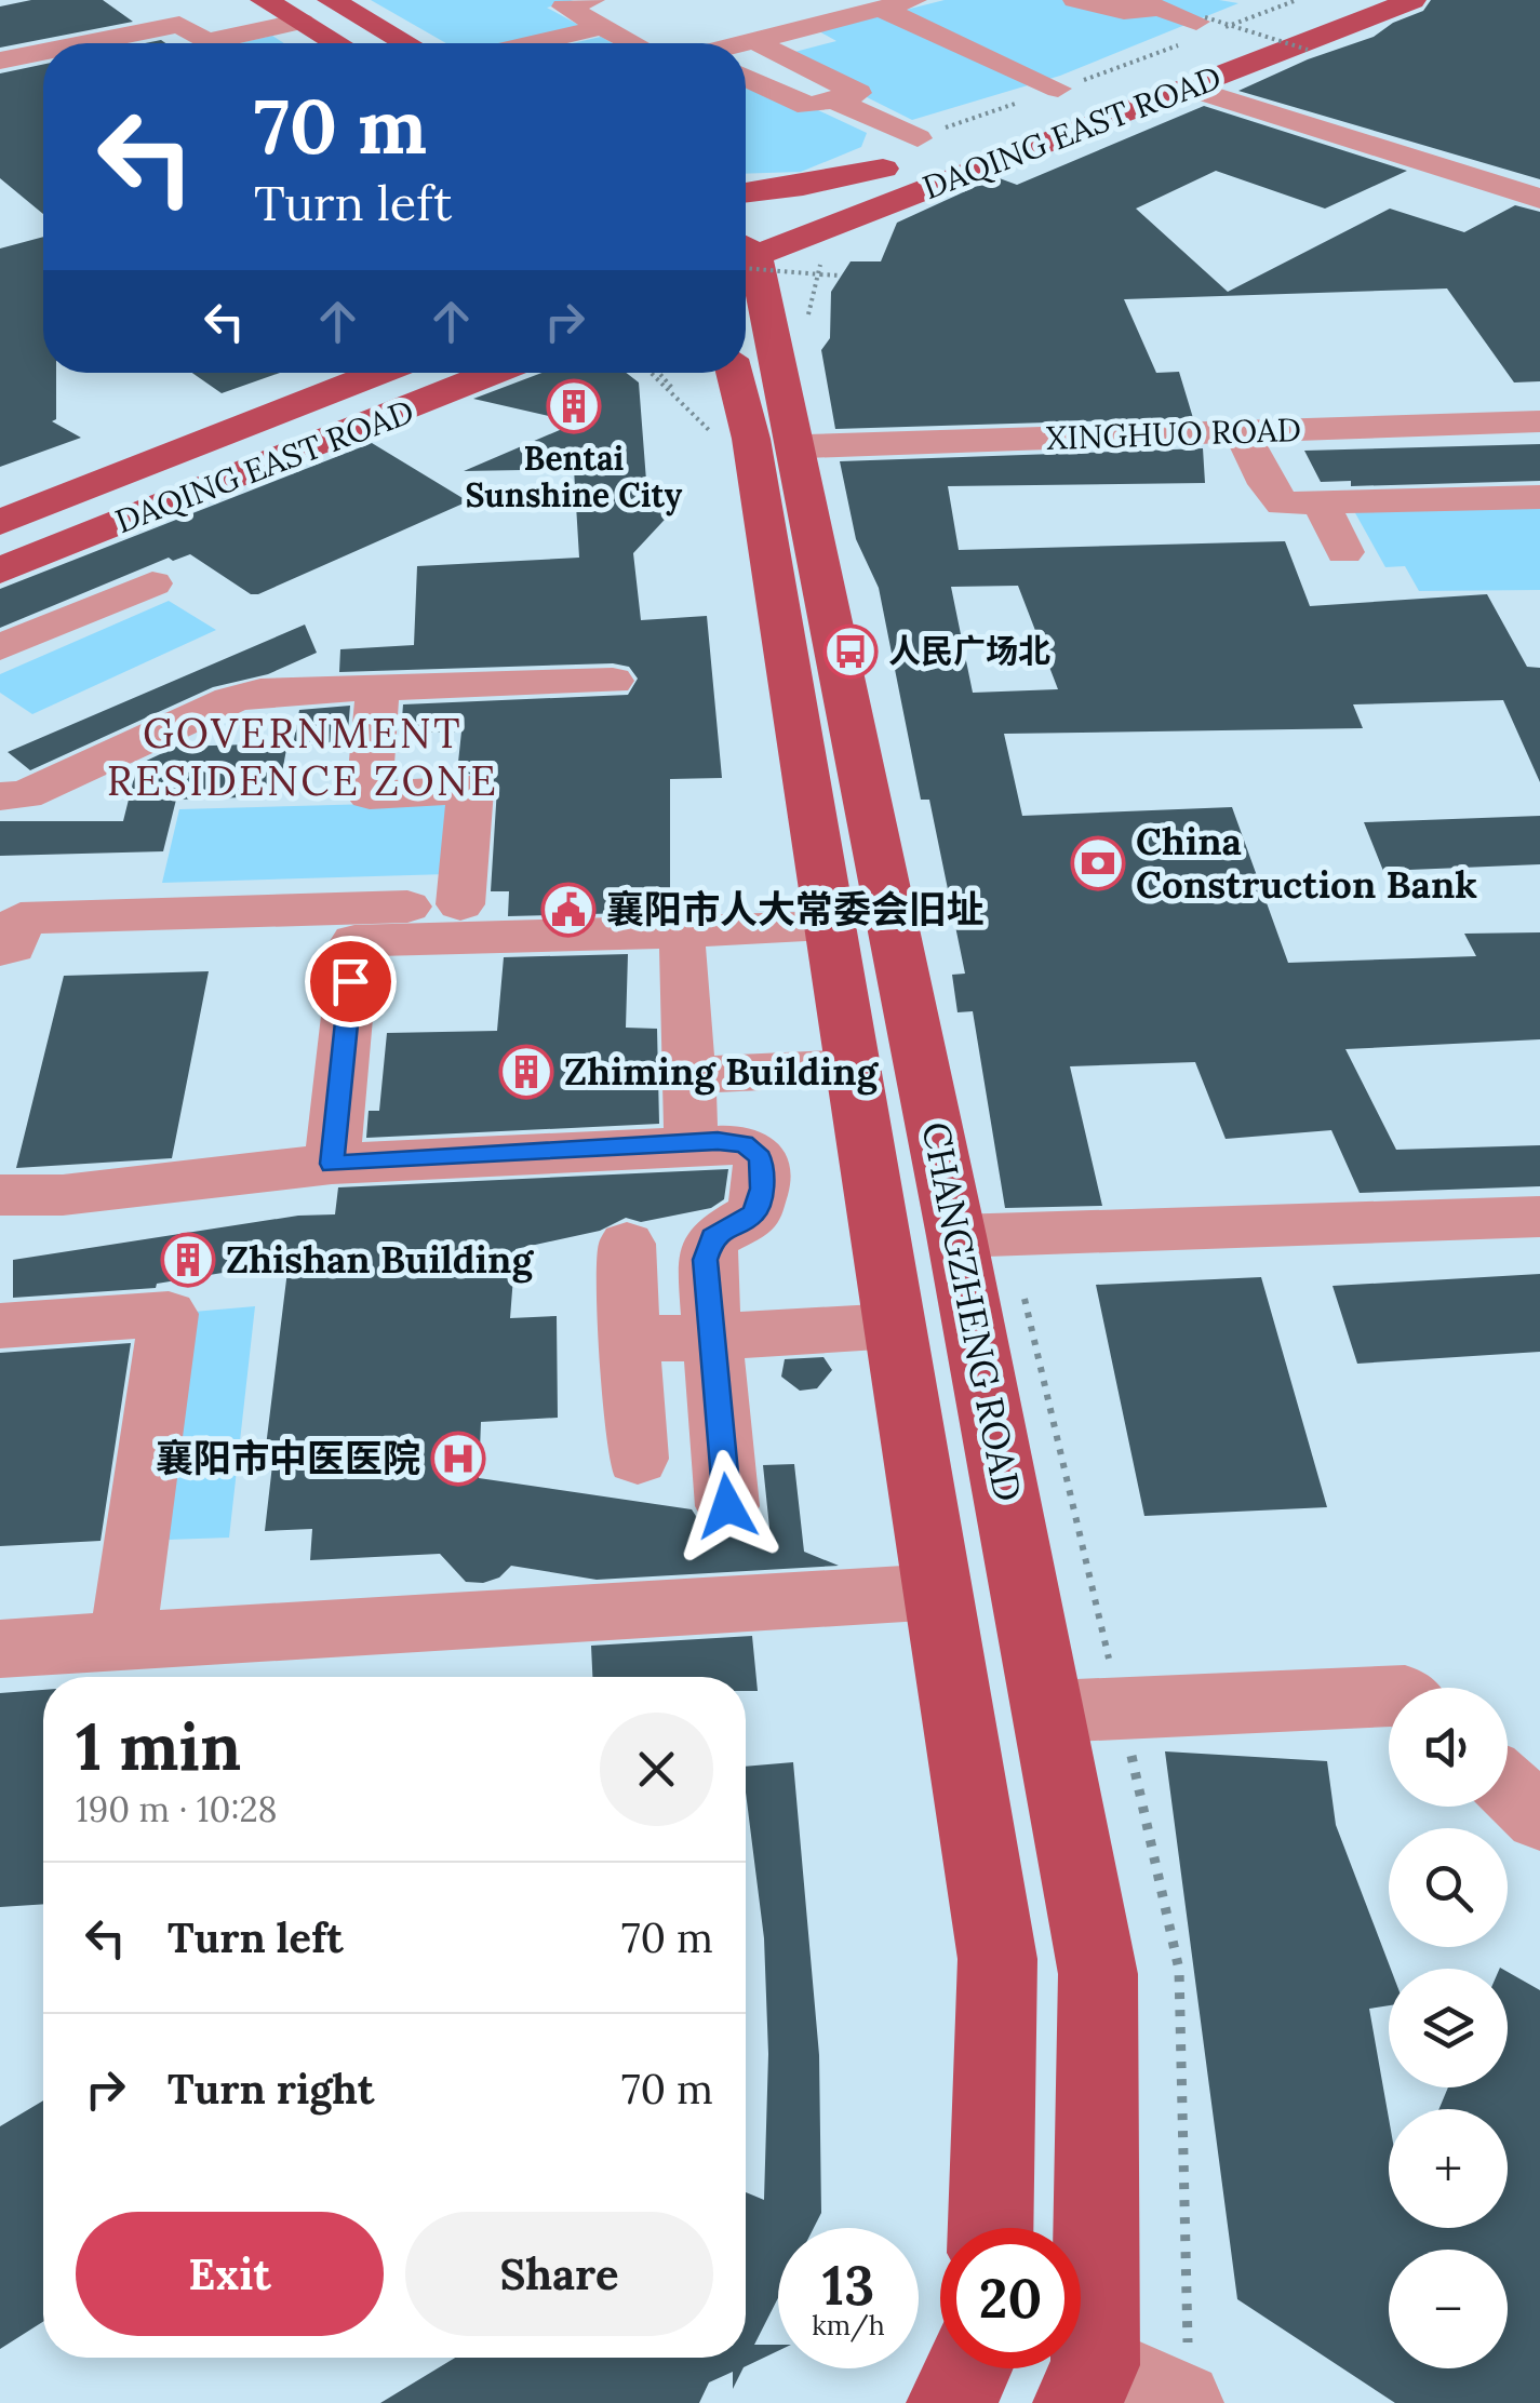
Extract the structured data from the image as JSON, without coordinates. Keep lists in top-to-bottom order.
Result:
{
  "streets": {
    "main road": ["DAQING EAST ROAD", "CHANGZHENG ROAD"],
    "street": ["XINGHUO ROAD"]
  },
  "crossings": [
    ["DAQING EAST ROAD", "CHANGZHENG ROAD"],
    ["XINGHUO ROAD", "CHANGZHENG ROAD"]
  ],
  "districts": ["GOVERNMENT RESIDENCE ZONE"],
  "places": {
    "building": ["Bentai Sunshine City", "Zhiming Building", "Zhishan Building"],
    "bus stop": ["人民广场北"],
    "bank": ["China Construction Bank"],
    "public building": ["襄阳市人大常委会旧址"],
    "hospital": ["襄阳市中医医院"]
  },
  "page": {
    "turn": ["70 m", "Turn left"],
    "heading": ["1 min", "190 m · 10:28"],
    "map_buttons": ["+", "−"],
    "list": [
      {
        "name": "Turn left",
        "value": "70 m"
      },
      {
        "name": "Turn right",
        "value": "70 m"
      }
    ],
    "buttons": ["Exit", "Share"],
    "speed": "13 km/h",
    "limit": "20"
  }
}
